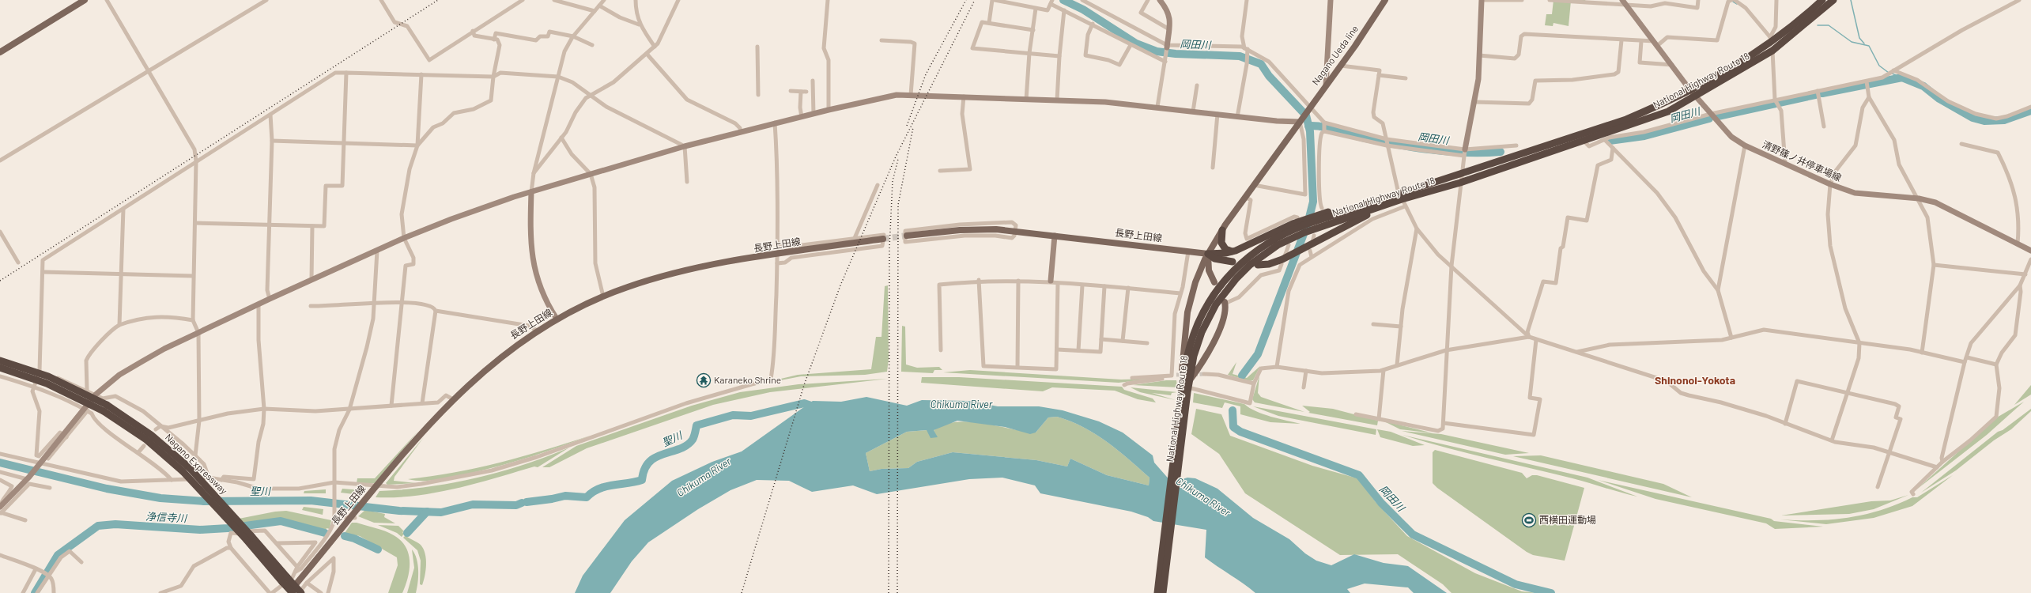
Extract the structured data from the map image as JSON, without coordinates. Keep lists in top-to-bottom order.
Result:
{
  "streets": {
    "highway": ["National Highway Route 18", "Nagano Expressway"],
    "main road": ["Nagano Ueda line", "長野上田線"],
    "street": ["清野篠ノ井停車場線"]
  },
  "crossings": [
    ["National Highway Route 18", "清野篠ノ井停車場線"]
  ],
  "districts": ["Shinonoi-Yokota"],
  "water": [
    "岡田川",
    "Chikuma River",
    "聖川",
    "浄信寺川"
  ],
  "places": {
    "temple": ["Karaneko Shrine"],
    "sports": ["西横田運動場"]
  }
}
